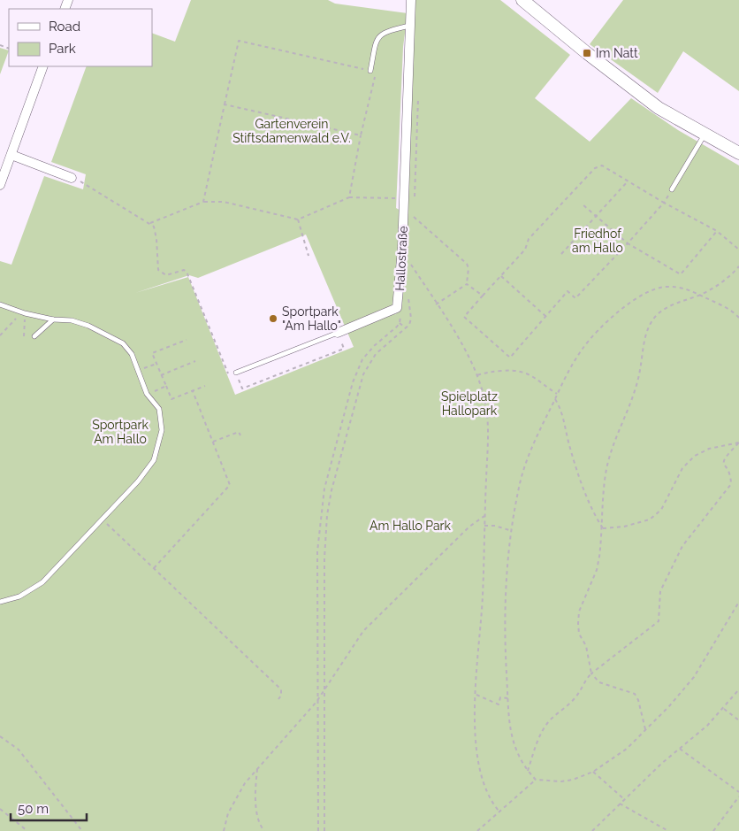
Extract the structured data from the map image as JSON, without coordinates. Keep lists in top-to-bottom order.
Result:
{
  "streets": {
    "street": ["Hallostraße"]
  },
  "parks": [
    "Gartenverein Stiftsdamenwald e.V.",
    "Friedhof am Hallo",
    "Spielplatz Hallopark",
    "Sportpark Am Hallo",
    "Am Hallo Park"
  ],
  "places": {
    "transit": ["Im Natt"],
    "other": ["Sportpark \"Am Hallo\""]
  },
  "legend": ["Road", "Park"],
  "scale_bar": "50 m"
}
